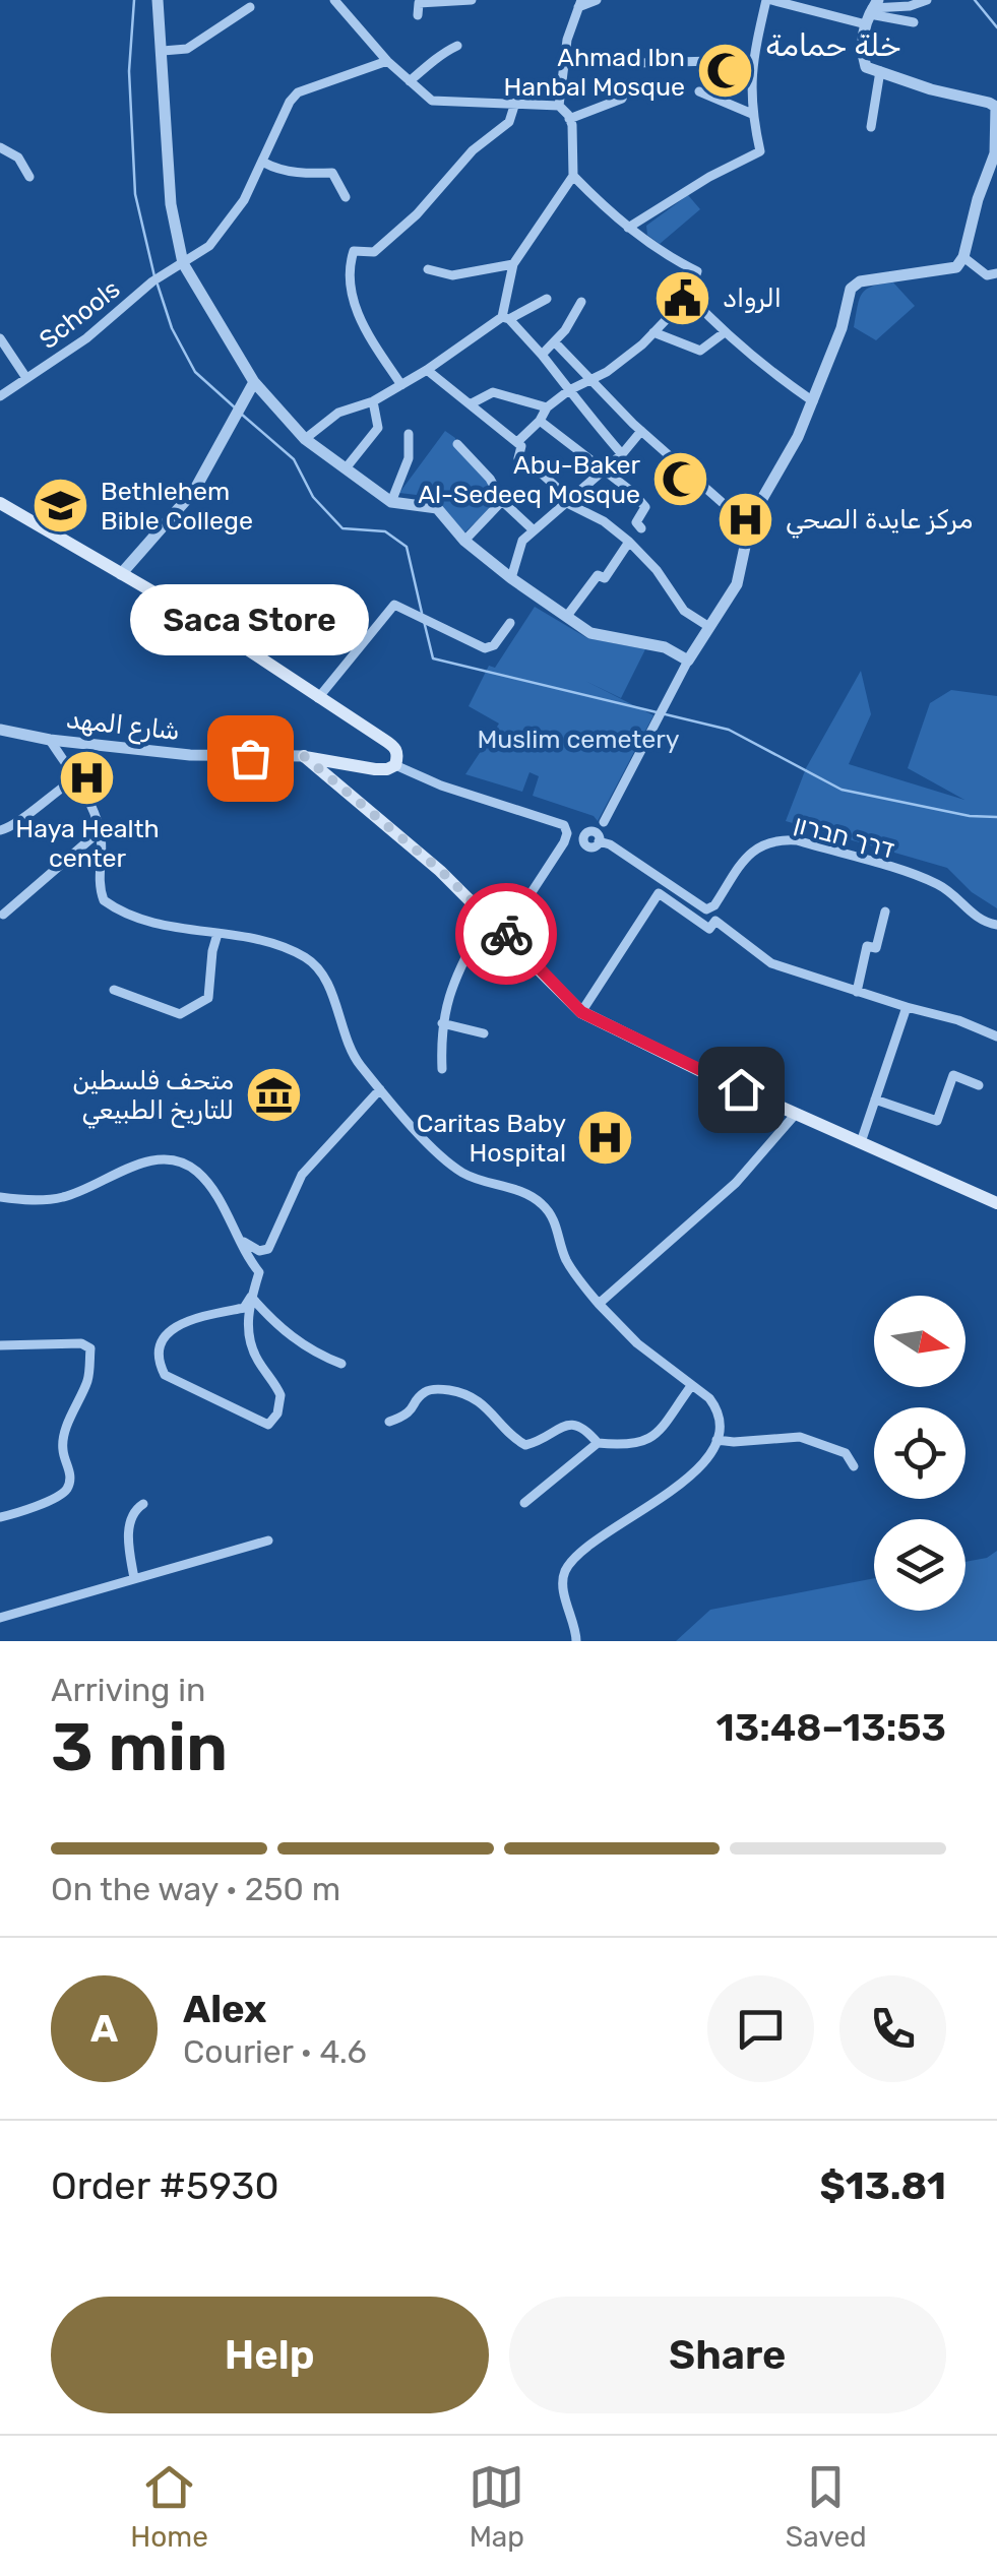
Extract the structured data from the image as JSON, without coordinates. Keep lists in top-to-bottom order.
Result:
{
  "streets": {
    "street": ["Schools", "شارع المهد", "דרך חברון"]
  },
  "districts": ["خلة حمامة"],
  "parks": ["Muslim cemetery"],
  "places": {
    "mosque": ["Ahmad Ibn Hanbal Mosque", "Abu-Baker Al-Sedeeq Mosque"],
    "public building": ["الرواد"],
    "school or university": ["Bethlehem Bible College"],
    "hospital": ["مركز عايدة الصحي", "Haya Health center", "Caritas Baby Hospital"],
    "other": ["Saca Store"],
    "museum": ["متحف فلسطين للتاريخ الطبيعي"]
  },
  "north": "right",
  "page": {
    "bubble": "Saca Store",
    "heading": ["3 min", "Arriving in", "13:48–13:53"],
    "panel": [
      "Alex",
      "Courier · 4.6",
      "Order #5930",
      "$13.81"
    ],
    "bar": "On the way · 250 m",
    "round": "A",
    "buttons": ["Help", "Share"],
    "tabs": ["Home", "Map", "Saved"]
  }
}
